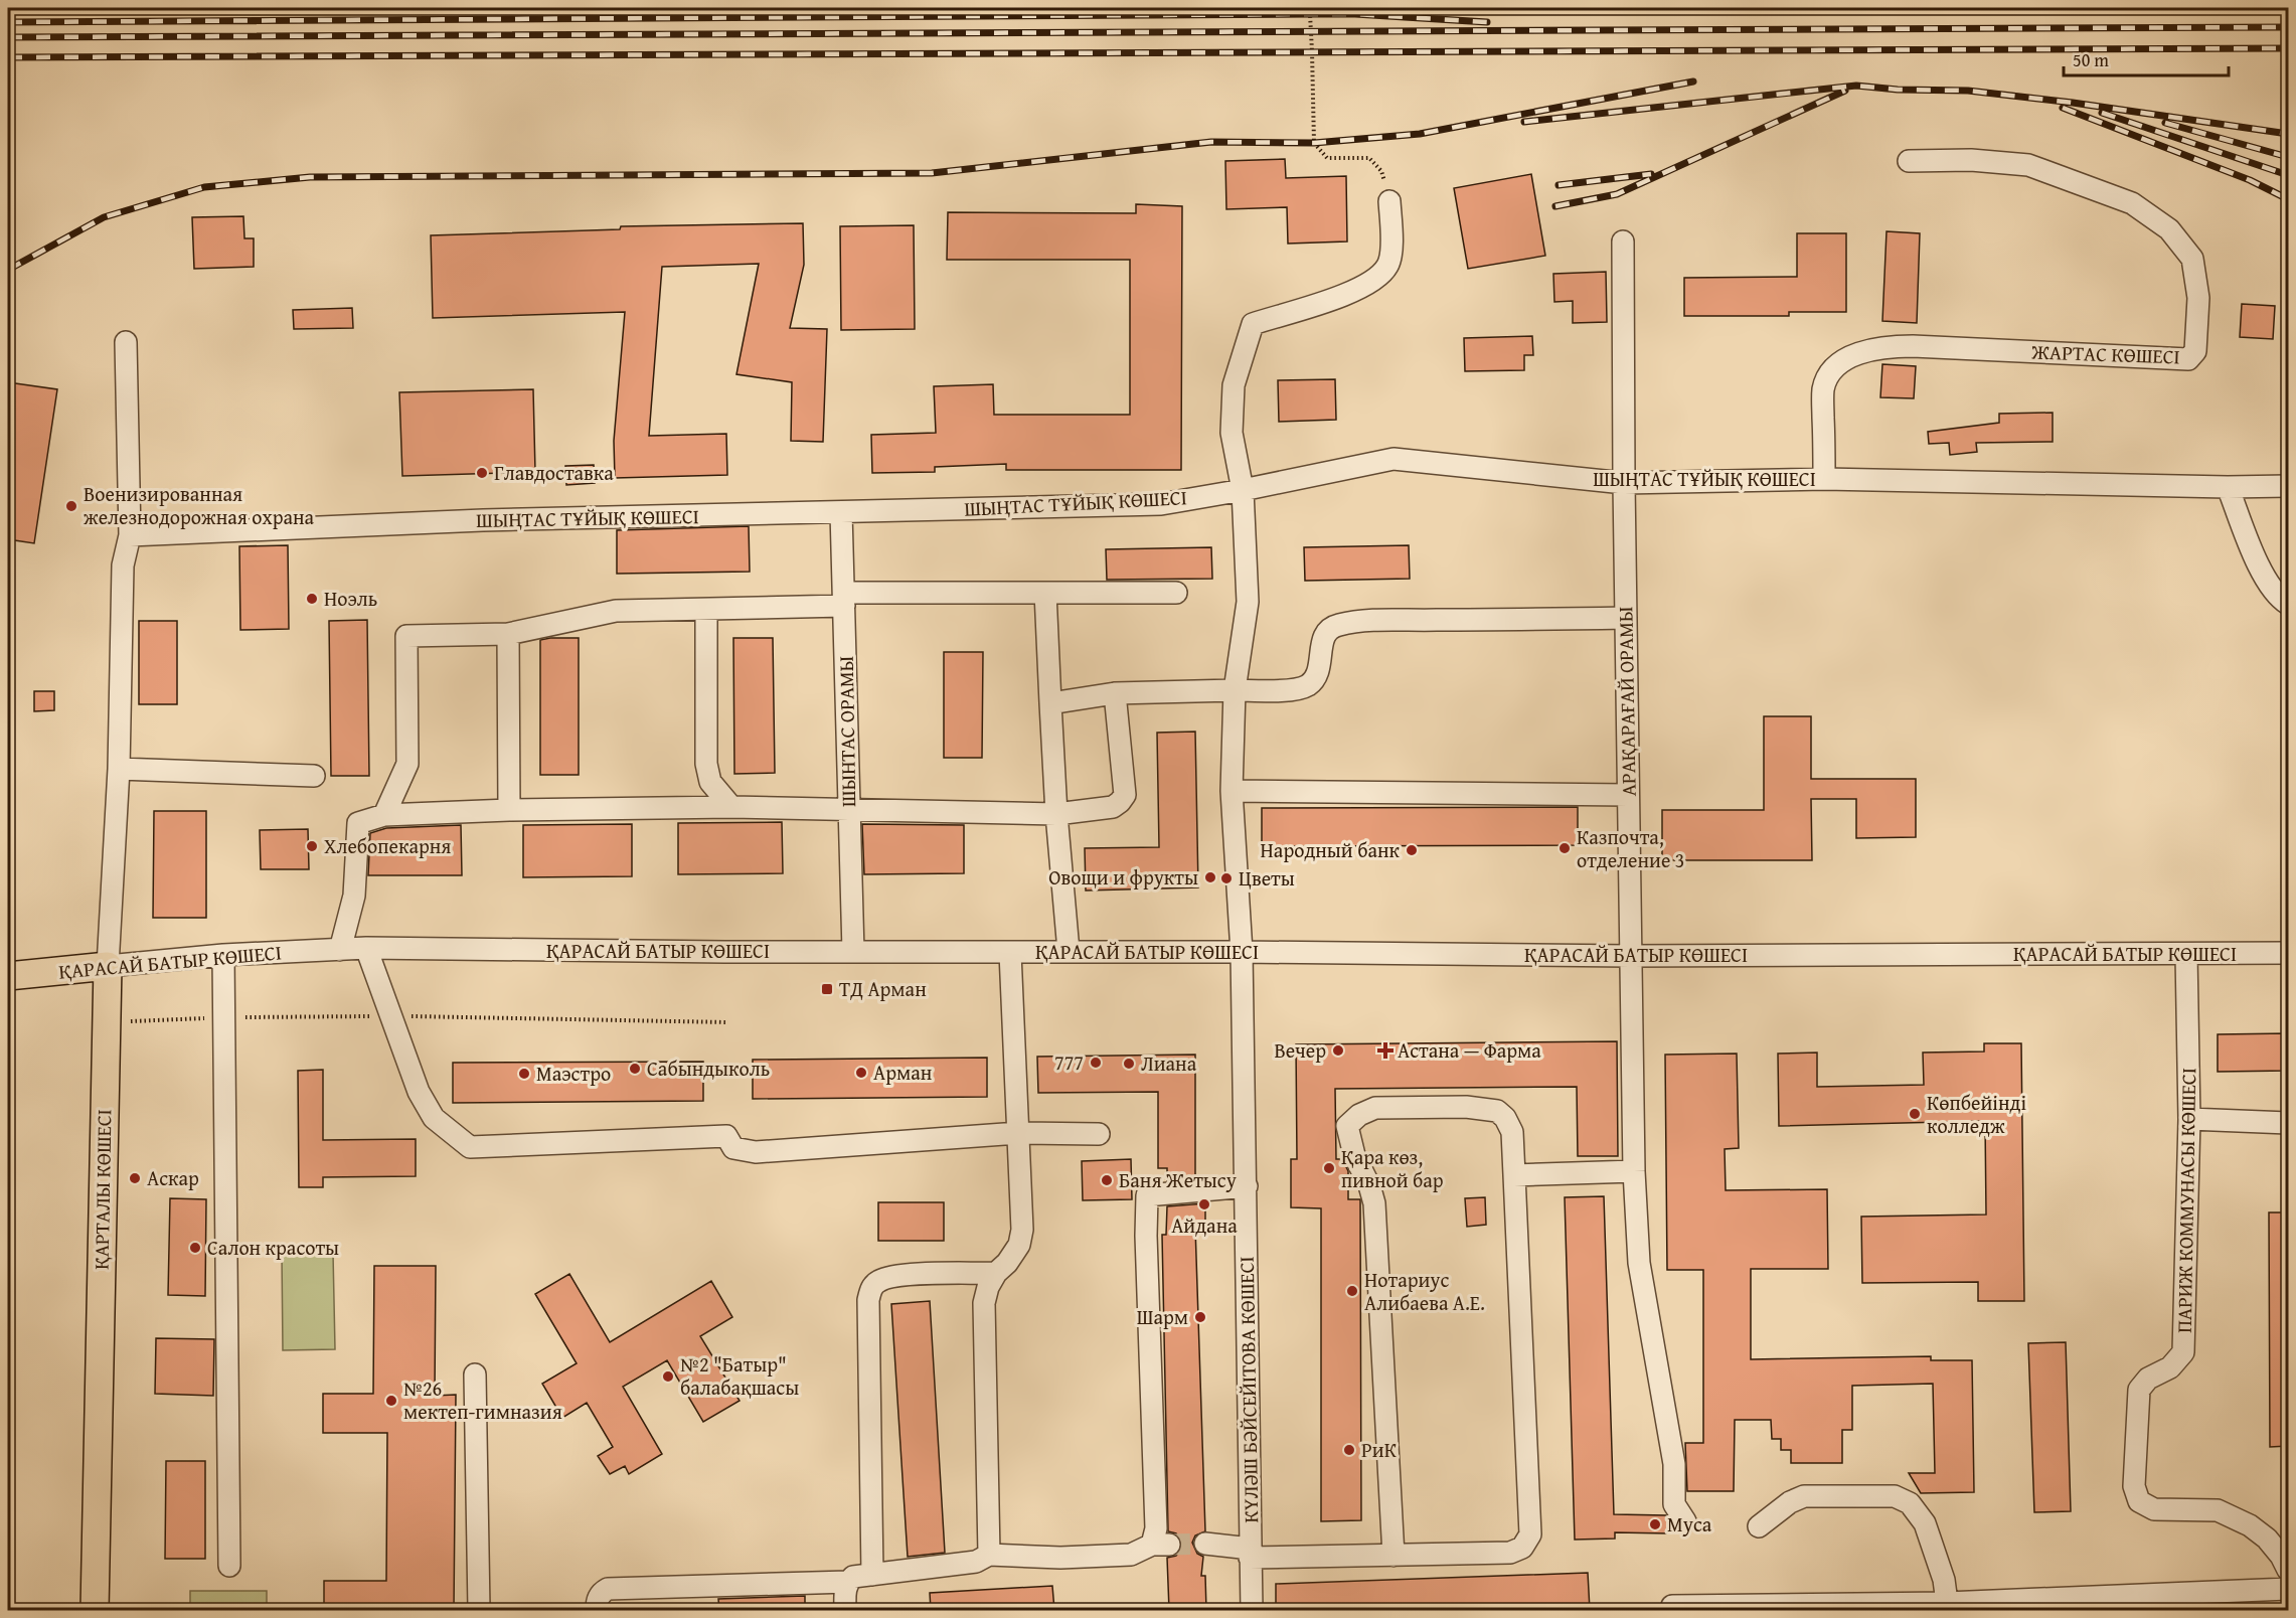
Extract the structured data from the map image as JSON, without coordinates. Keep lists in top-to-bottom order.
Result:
{
  "streets": {
    "main road": ["ҚАРАСАЙ БАТЫР КӨШЕСІ", "ҚАРТАЛЫ КӨШЕСІ"],
    "street": [
      "ЖАРТАС КӨШЕСІ",
      "ШЫҢТАС ТҰЙЫҚ КӨШЕСІ",
      "АРАҚАРАҒАЙ ОРАМЫ",
      "ШЫНТАС ОРАМЫ",
      "ПАРИЖ КОММУНАСЫ КӨШЕСІ",
      "КҮЛӘШ БӘЙСЕЙІТОВА КӨШЕСІ"
    ]
  },
  "crossings": [
    ["ЖАРТАС КӨШЕСІ", "ШЫҢТАС ТҰЙЫҚ КӨШЕСІ"],
    ["ШЫҢТАС ТҰЙЫҚ КӨШЕСІ", "АРАҚАРАҒАЙ ОРАМЫ"],
    ["ШЫҢТАС ТҰЙЫҚ КӨШЕСІ", "ШЫНТАС ОРАМЫ"],
    ["ШЫҢТАС ТҰЙЫҚ КӨШЕСІ", "КҮЛӘШ БӘЙСЕЙІТОВА КӨШЕСІ"],
    ["АРАҚАРАҒАЙ ОРАМЫ", "ҚАРАСАЙ БАТЫР КӨШЕСІ"],
    ["ШЫНТАС ОРАМЫ", "ҚАРАСАЙ БАТЫР КӨШЕСІ"],
    ["ҚАРАСАЙ БАТЫР КӨШЕСІ", "ҚАРТАЛЫ КӨШЕСІ"],
    ["ҚАРАСАЙ БАТЫР КӨШЕСІ", "ПАРИЖ КОММУНАСЫ КӨШЕСІ"],
    ["ҚАРАСАЙ БАТЫР КӨШЕСІ", "КҮЛӘШ БӘЙСЕЙІТОВА КӨШЕСІ"]
  ],
  "places": {
    "other": [
      "Главдоставка",
      "Военизированная железнодорожная охрана",
      "Ноэль",
      "Хлебопекарня",
      "Казпочта, отделение 3",
      "Народный банк",
      "Овощи и фрукты",
      "Цветы",
      "Вечер",
      "777",
      "Лиана",
      "Сабындыколь",
      "Арман",
      "Маэстро",
      "Көпбейінді колледж",
      "Қара көз, пивной бар",
      "Аскар",
      "Баня Жетысу",
      "Айдана",
      "Салон красоты",
      "Нотариус Алибаева А.Е.",
      "Шарм",
      "№2 \"Батыр\" балабақшасы",
      "№26 мектеп-гимназия",
      "РиК",
      "Муса"
    ],
    "transit": ["ТД Арман"],
    "health": ["Астана — Фарма"]
  },
  "scale_bar": "50 m"
}
